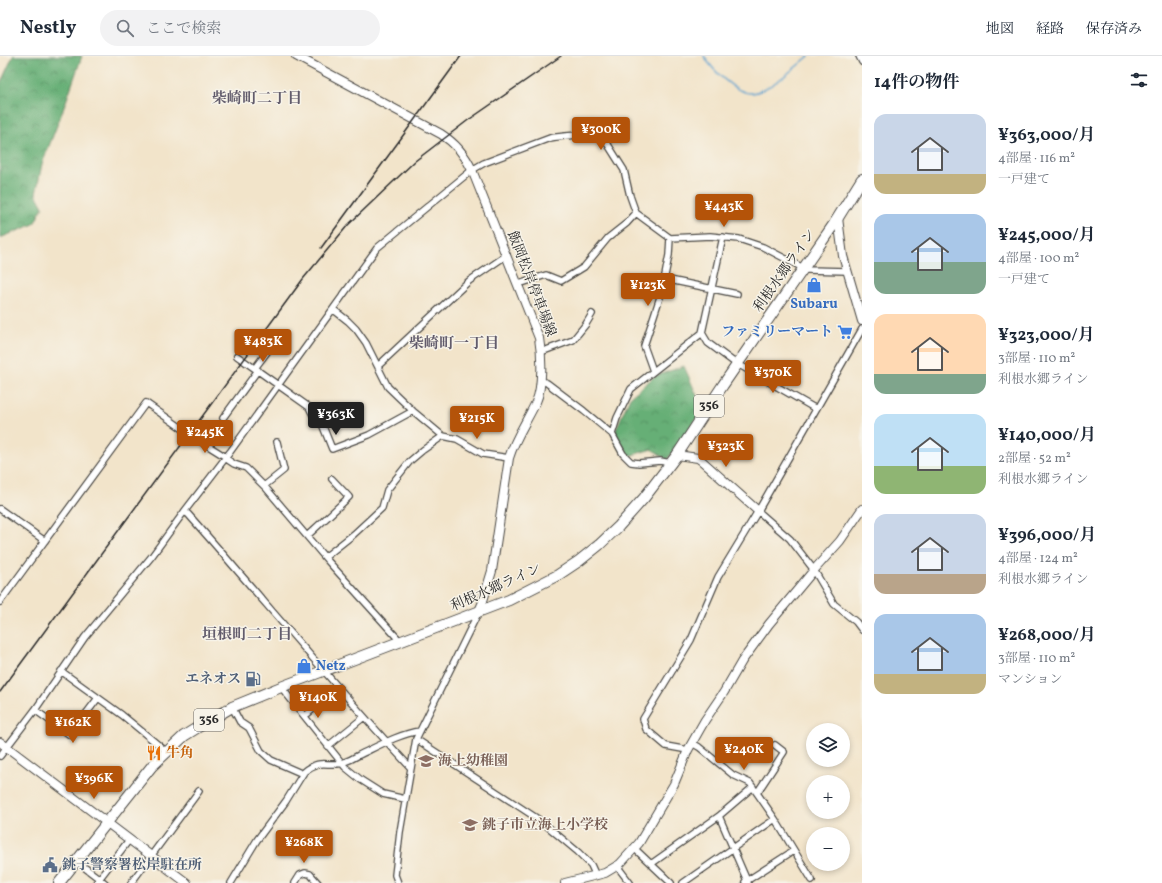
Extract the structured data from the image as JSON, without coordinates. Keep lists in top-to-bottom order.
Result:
{
  "streets": {
    "highway": ["利根水郷ライン", "356"],
    "street": ["飯岡松岸停車場線"]
  },
  "crossings": [
    ["利根水郷ライン", "飯岡松岸停車場線"]
  ],
  "districts": ["柴崎町二丁目", "柴崎町一丁目", "垣根町二丁目"],
  "places": {
    "shop": ["Subaru", "Netz"],
    "supermarket": ["ファミリーマート"],
    "fuel station": ["エネオス"],
    "restaurant": ["牛角"],
    "school or university": ["海上幼稚園", "銚子市立海上小学校"],
    "public building": ["銚子警察署松岸駐在所"]
  },
  "page": {
    "header": "Nestly",
    "search": "ここで検索",
    "nav": ["地図", "経路", "保存済み"],
    "heading": "14件の物件",
    "list": [
      {
        "name": "¥363,000/月",
        "note": "4部屋 · 116 m² · 一戸建て"
      },
      {
        "name": "¥245,000/月",
        "note": "4部屋 · 100 m² · 一戸建て"
      },
      {
        "name": "¥323,000/月",
        "note": "3部屋 · 110 m² · 利根水郷ライン"
      },
      {
        "name": "¥140,000/月",
        "note": "2部屋 · 52 m² · 利根水郷ライン"
      },
      {
        "name": "¥396,000/月",
        "note": "4部屋 · 124 m² · 利根水郷ライン"
      },
      {
        "name": "¥268,000/月",
        "note": "3部屋 · 110 m² · マンション"
      }
    ],
    "price": [
      "¥300K",
      "¥443K",
      "¥123K",
      "¥483K",
      "¥370K",
      "¥363K",
      "¥215K",
      "¥245K",
      "¥323K",
      "¥140K",
      "¥162K",
      "¥240K",
      "¥396K",
      "¥268K"
    ],
    "map_buttons": ["+", "−"]
  }
}
